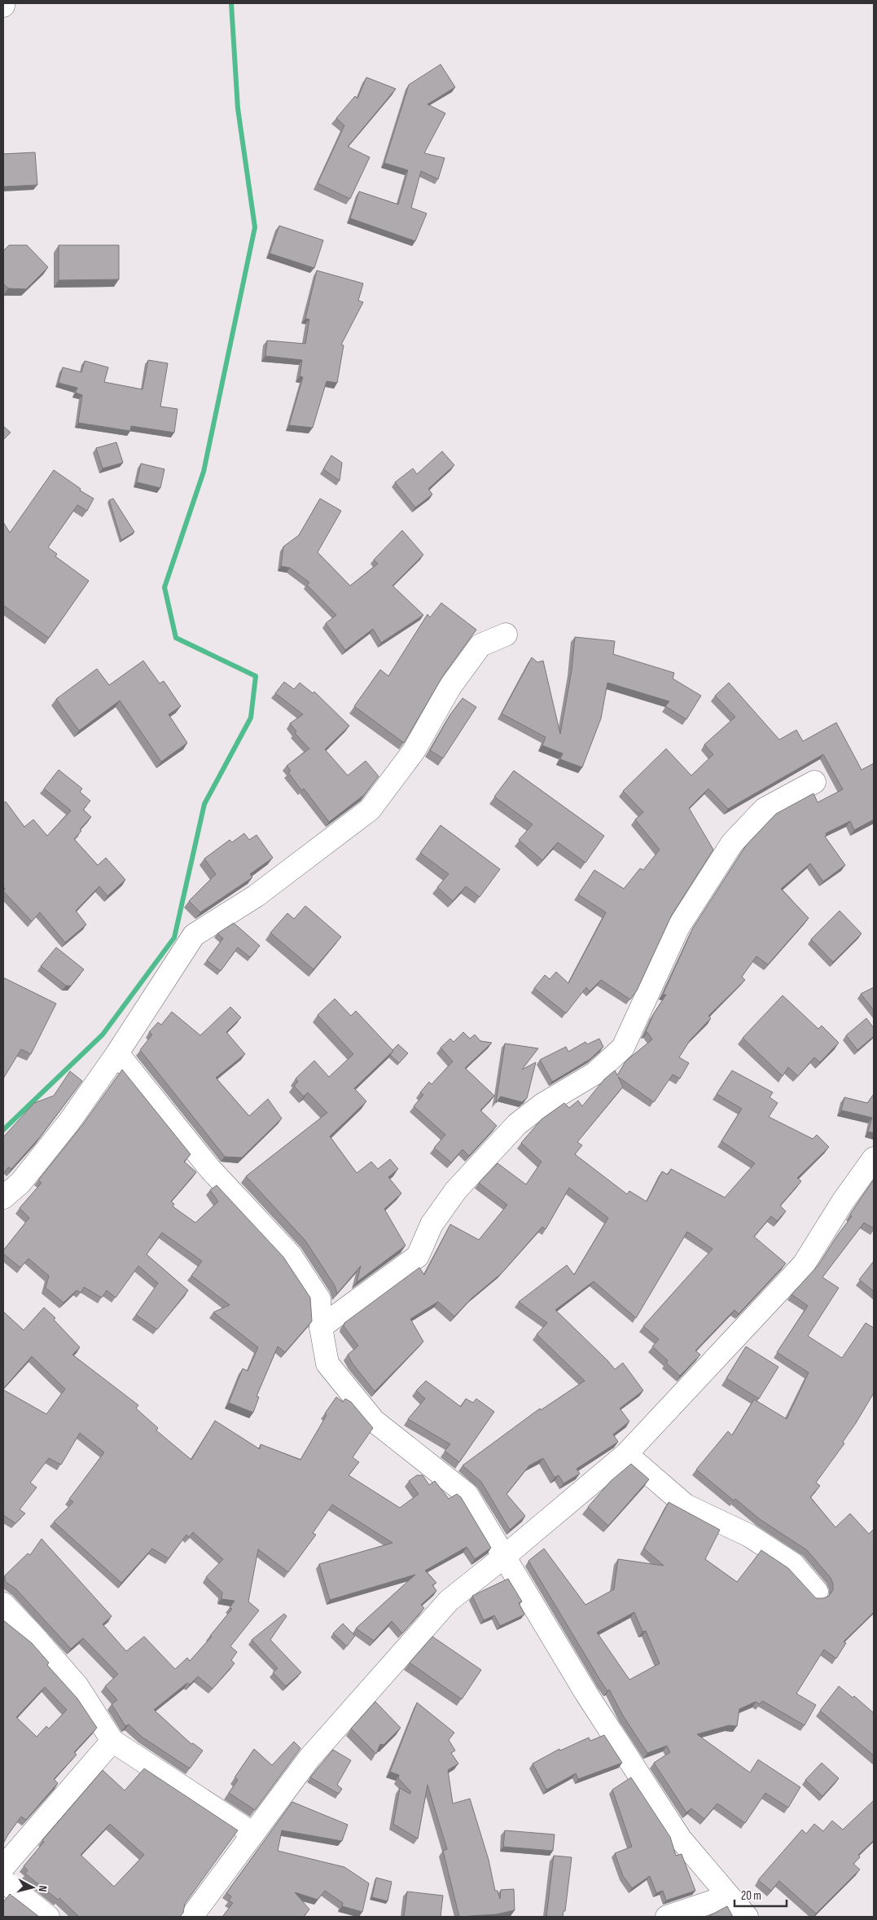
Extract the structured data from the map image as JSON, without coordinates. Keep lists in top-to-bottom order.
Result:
{
  "scale_bar": "20 m",
  "north": "right"
}
